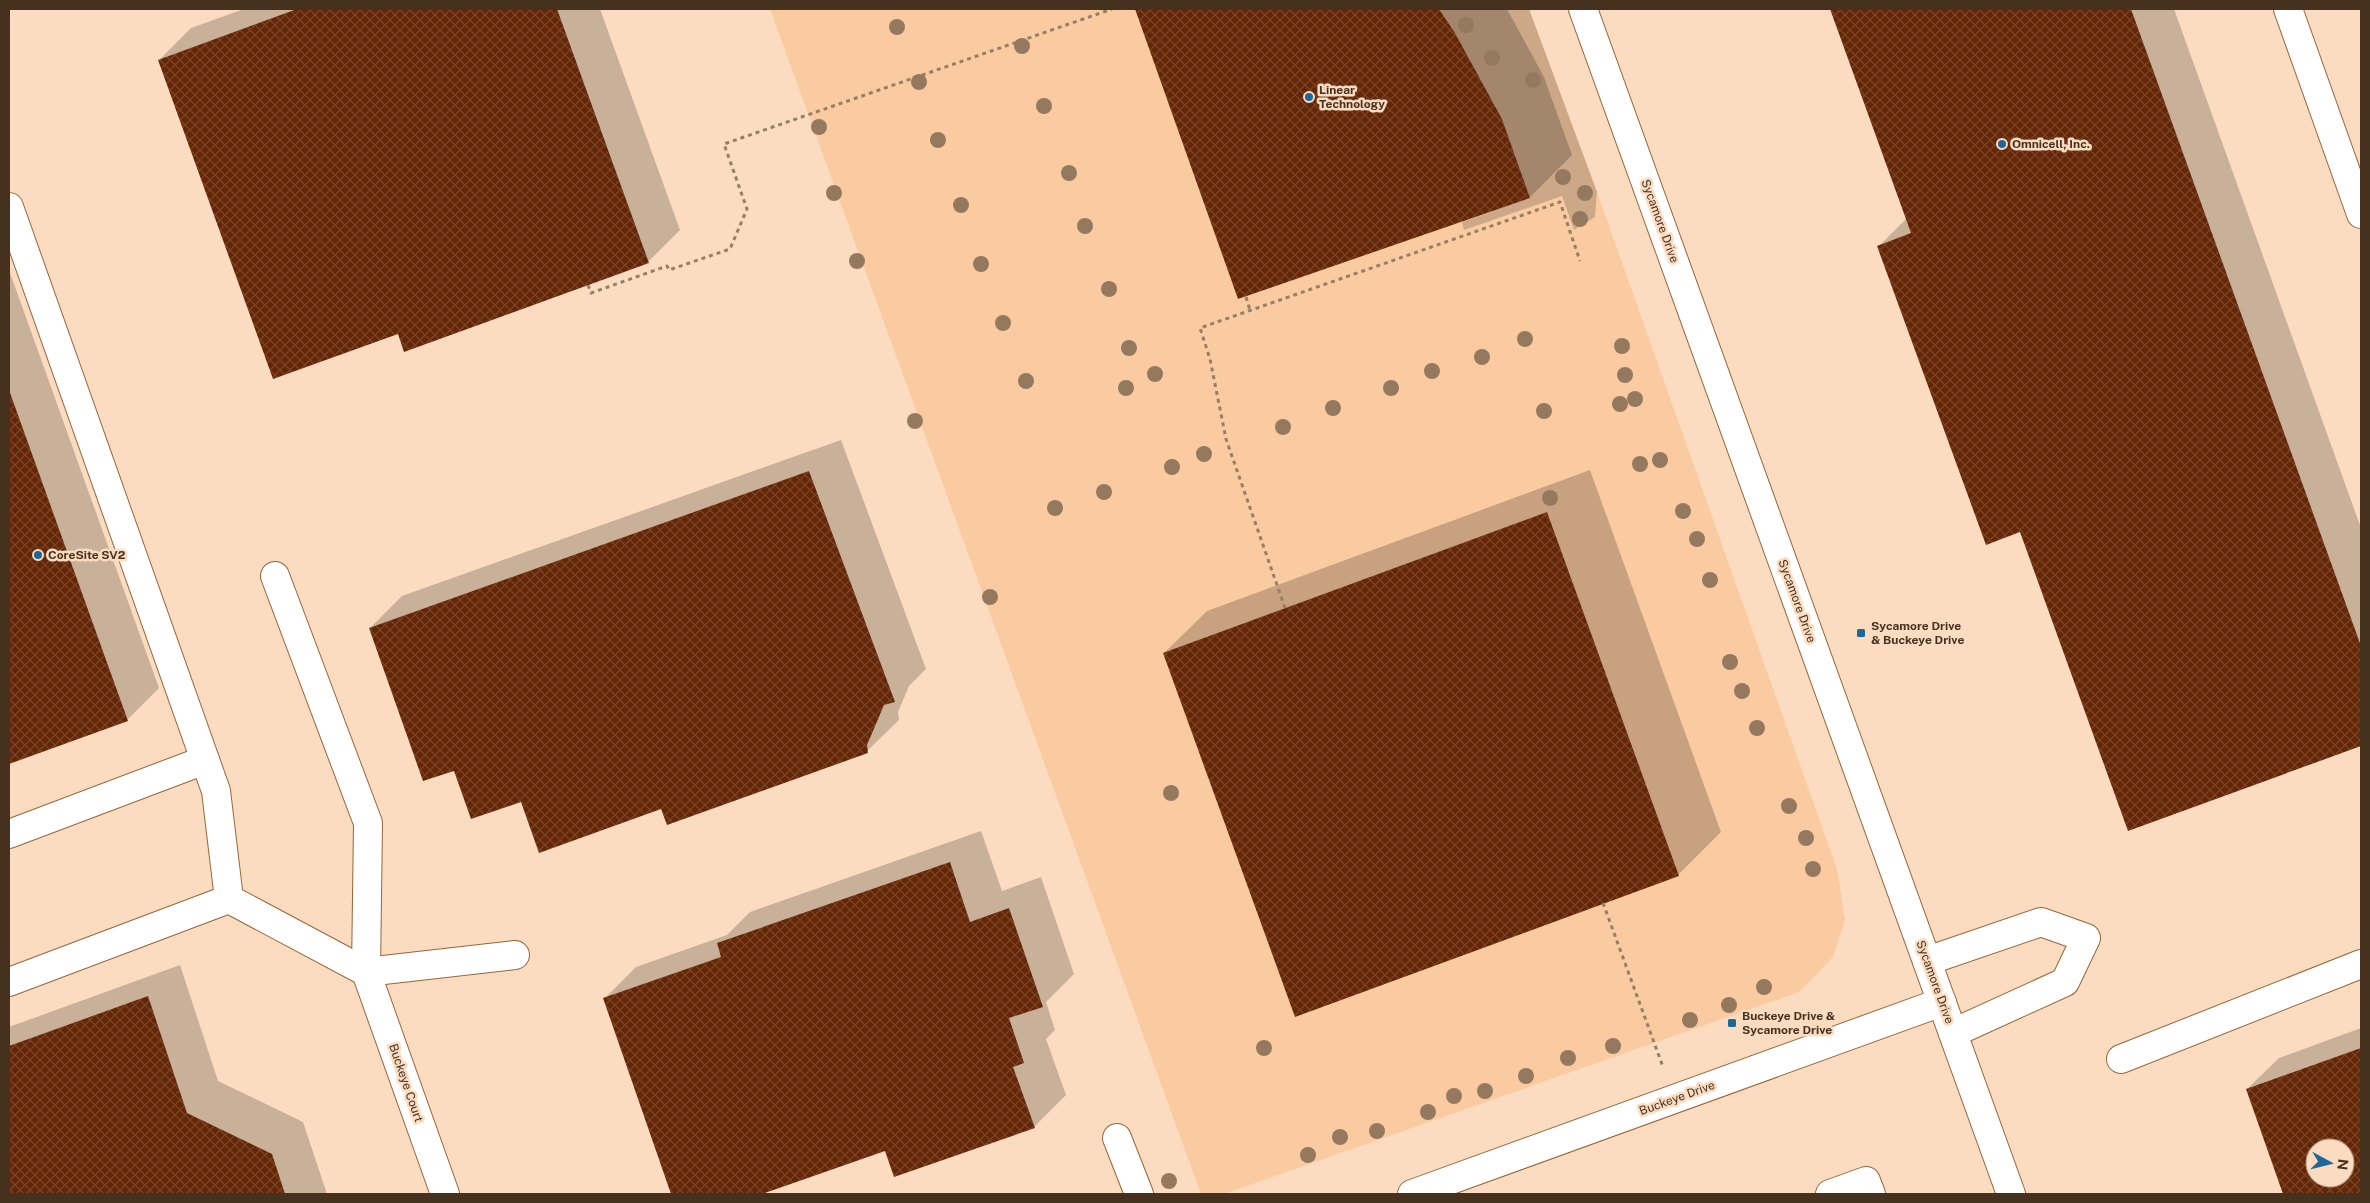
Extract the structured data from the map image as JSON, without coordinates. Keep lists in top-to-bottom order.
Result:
{
  "streets": {
    "street": ["Sycamore Drive", "Buckeye Court", "Buckeye Drive"]
  },
  "crossings": [
    ["Sycamore Drive", "Buckeye Drive"]
  ],
  "places": {
    "other": ["Linear Technology", "Omnicell, Inc.", "CoreSite SV2"],
    "transit": ["Sycamore Drive & Buckeye Drive", "Buckeye Drive & Sycamore Drive"]
  },
  "north": "right"
}
